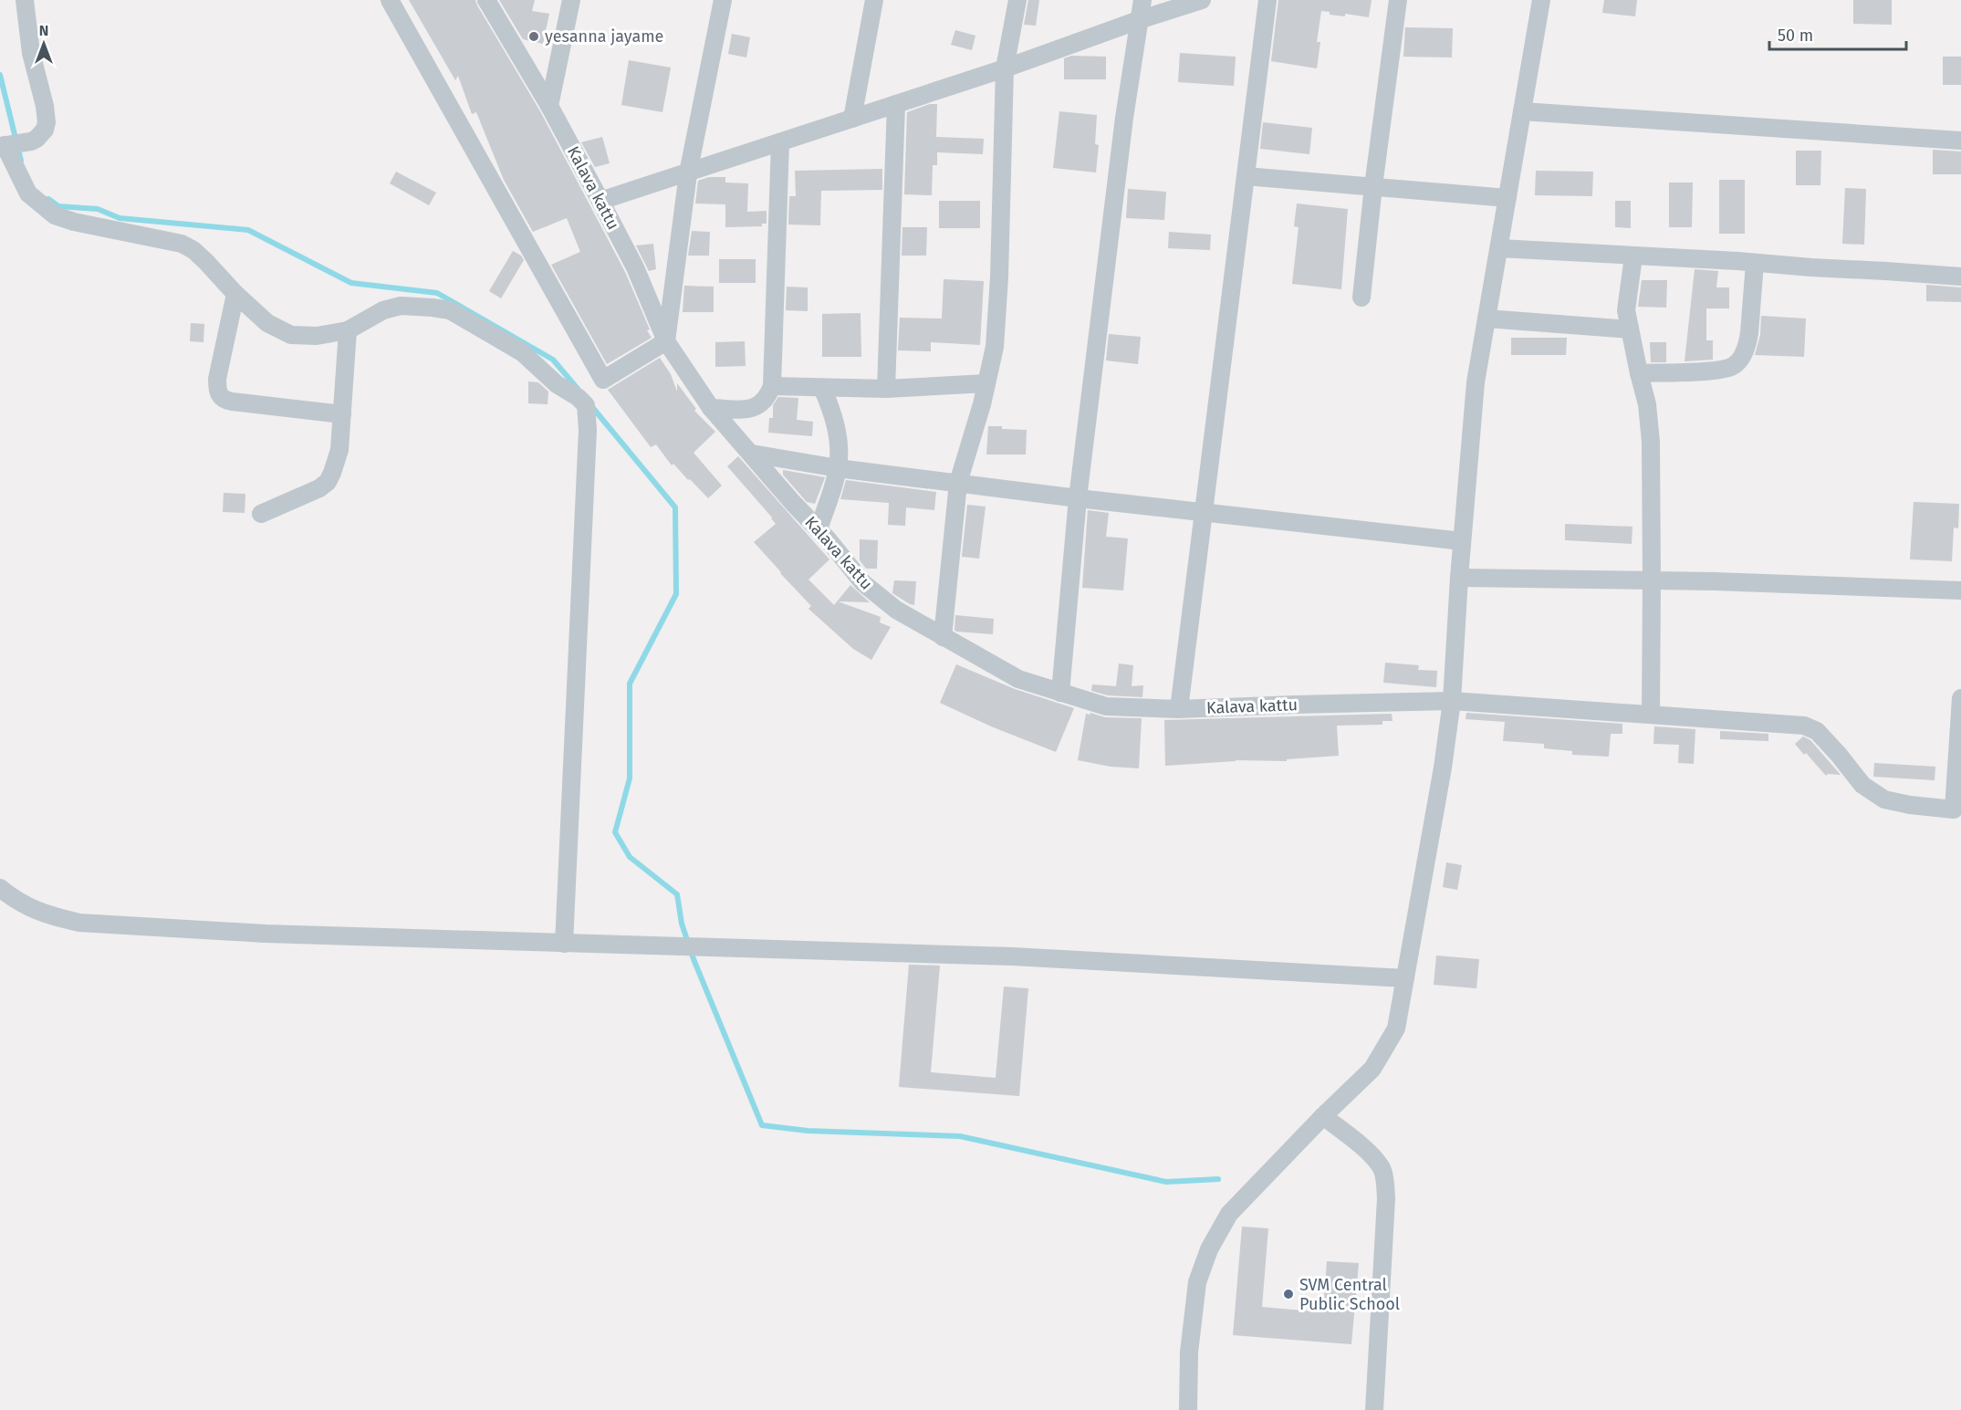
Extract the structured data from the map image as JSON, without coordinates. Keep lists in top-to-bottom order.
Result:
{
  "streets": {
    "street": ["Kalava kattu"]
  },
  "places": ["yesanna jayame", "SVM Central Public School"],
  "scale_bar": "50 m",
  "north": "top"
}
